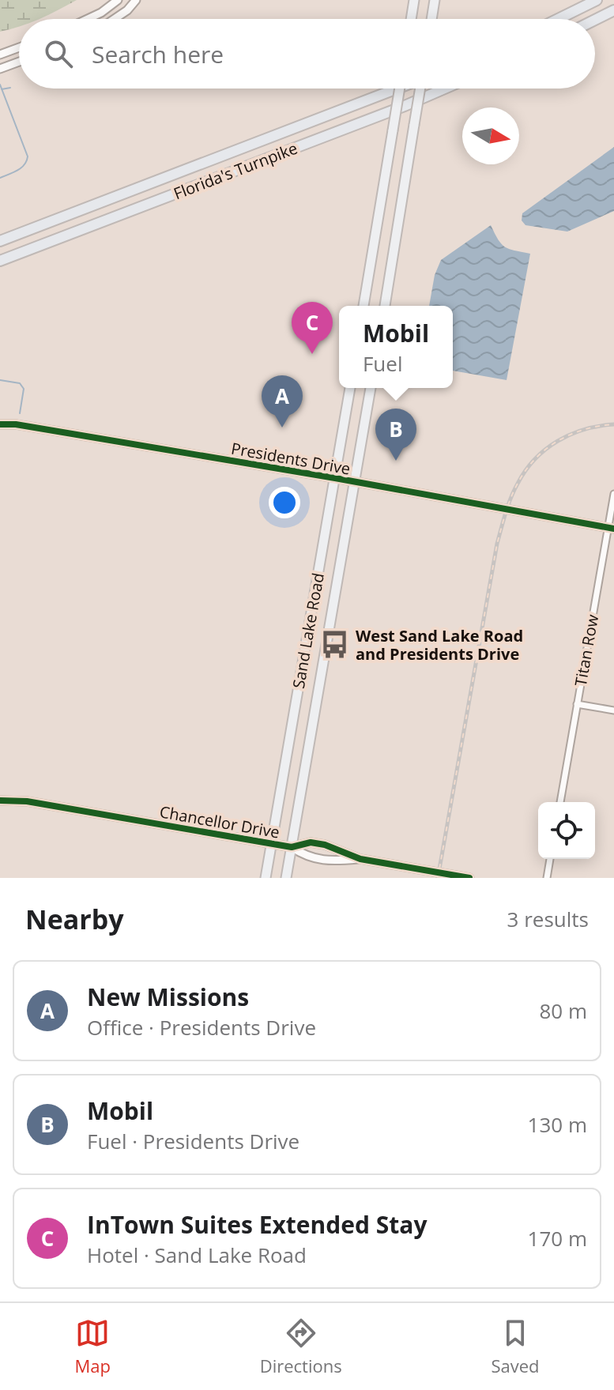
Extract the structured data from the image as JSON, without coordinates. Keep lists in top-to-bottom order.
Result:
{
  "streets": {
    "highway": ["Florida's Turnpike"],
    "main road": ["Sand Lake Road"],
    "street": ["Presidents Drive", "Titan Row", "Chancellor Drive"]
  },
  "crossings": [
    ["Presidents Drive", "Sand Lake Road"],
    ["Presidents Drive", "Titan Row"],
    ["Sand Lake Road", "Chancellor Drive"]
  ],
  "places": {
    "bus stop": ["West Sand Lake Road and Presidents Drive"]
  },
  "north": "right",
  "page": {
    "search": "Search here",
    "pins": ["C", "A", "B"],
    "popup": ["Mobil", "Fuel"],
    "heading": ["Nearby", "3 results"],
    "list": [
      {
        "mark": "A",
        "name": "New Missions",
        "note": "Office · Presidents Drive",
        "value": "80 m"
      },
      {
        "mark": "B",
        "name": "Mobil",
        "note": "Fuel · Presidents Drive",
        "value": "130 m"
      },
      {
        "mark": "C",
        "name": "InTown Suites Extended Stay",
        "note": "Hotel · Sand Lake Road",
        "value": "170 m"
      }
    ],
    "nav": ["Map", "Directions", "Saved"]
  }
}
